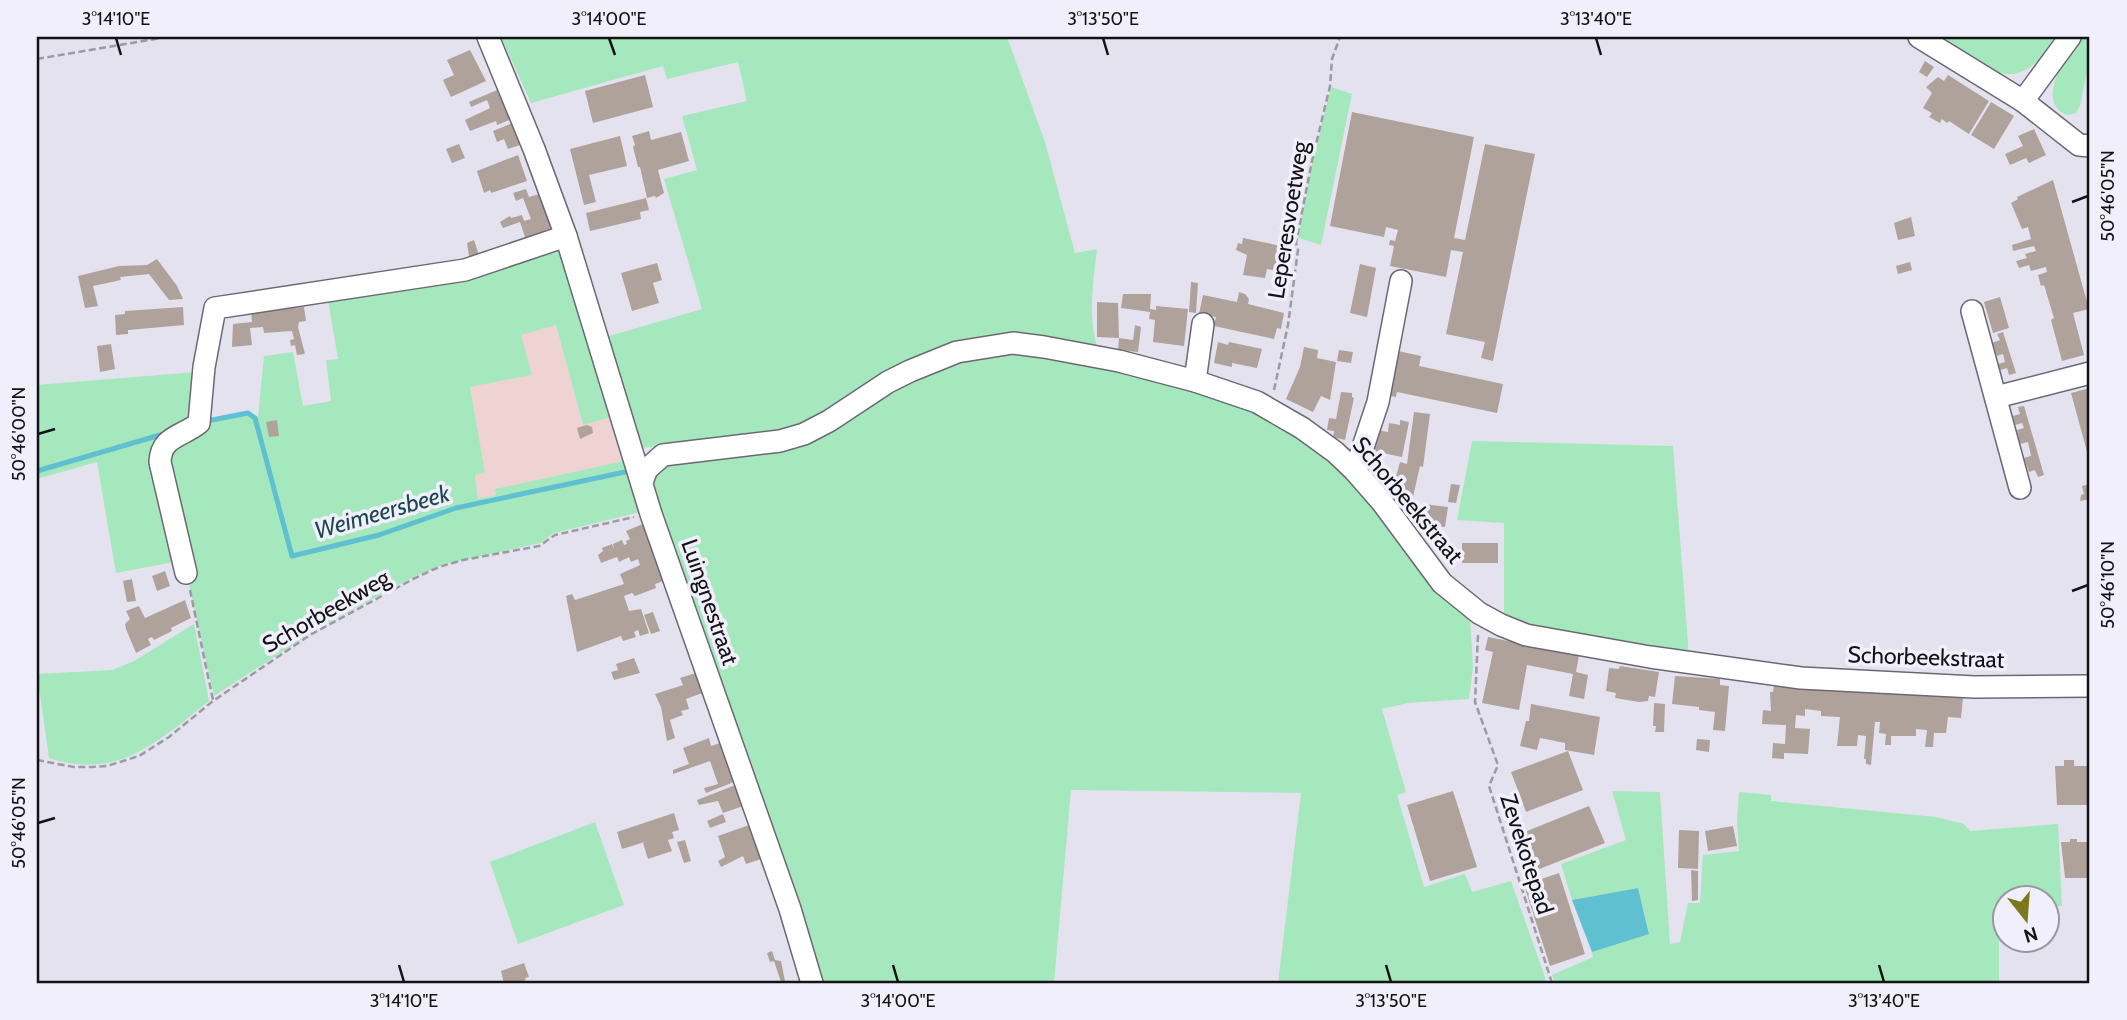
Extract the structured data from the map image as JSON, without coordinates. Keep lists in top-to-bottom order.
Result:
{
  "streets": {
    "street": ["Schorbeekstraat", "Luingnestraat"],
    "path": ["Leperesvoetweg", "Schorbeekweg", "Zevekotepad"]
  },
  "crossings": [
    ["Leperesvoetweg", "Schorbeekstraat"],
    ["Schorbeekstraat", "Luingnestraat"],
    ["Schorbeekstraat", "Zevekotepad"],
    ["Luingnestraat", "Schorbeekweg"]
  ],
  "water": ["Weimeersbeek"],
  "north": "bottom",
  "coordinates": [
    "3°14'10\"E",
    "3°14'00\"E",
    "3°13'50\"E",
    "3°13'40\"E",
    "50°46'05\"N",
    "50°46'00\"N",
    "50°46'10\"N"
  ]
}
